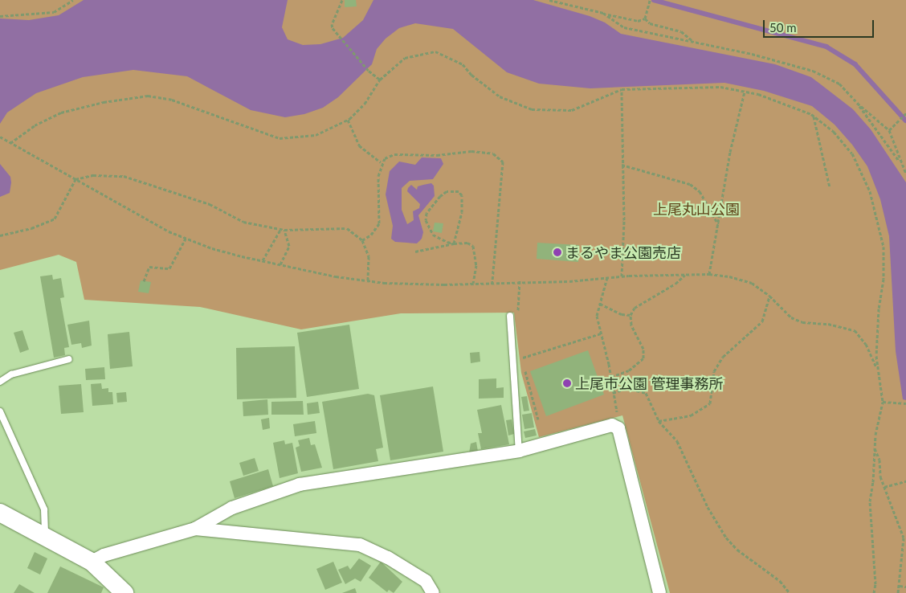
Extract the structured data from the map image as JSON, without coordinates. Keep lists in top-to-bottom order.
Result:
{
  "parks": ["上尾丸山公園"],
  "places": ["まるやま公園売店", "上尾市公園 管理事務所"],
  "scale_bar": "50 m"
}
